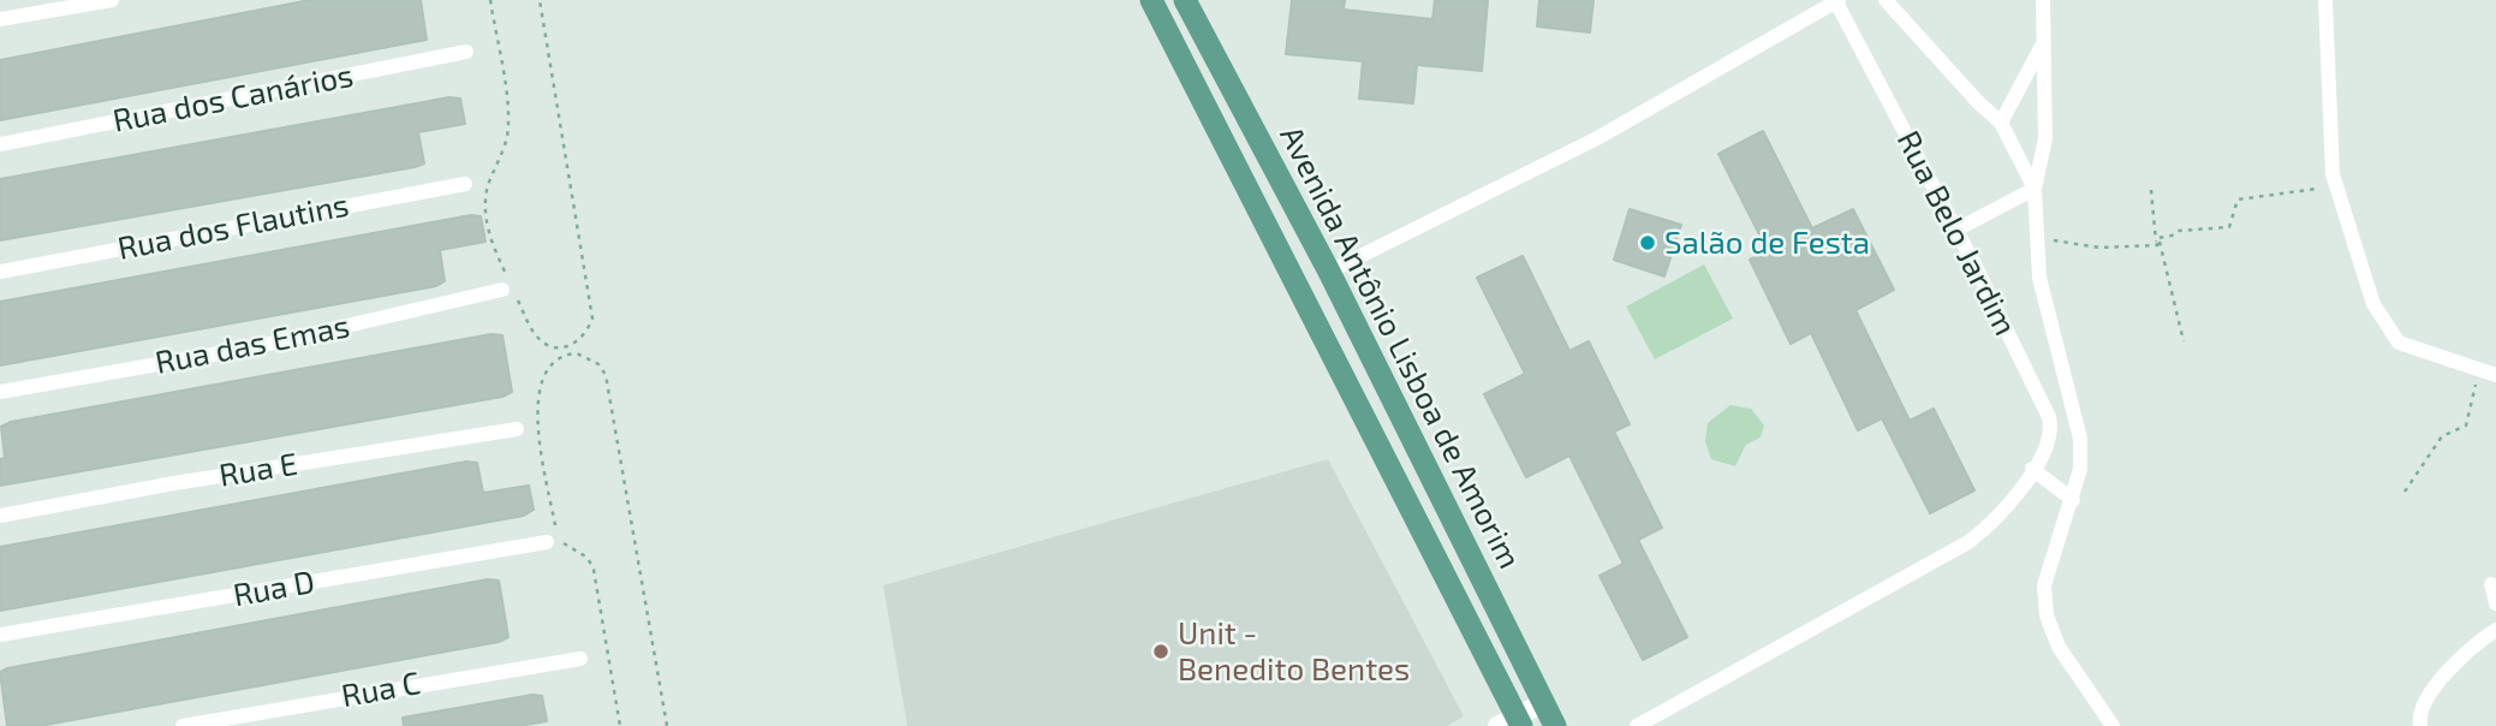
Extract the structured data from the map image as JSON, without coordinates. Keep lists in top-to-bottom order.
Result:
{
  "streets": {
    "main road": ["Avenida Antônio Lisboa de Amorim"],
    "street": [
      "Rua dos Canários",
      "Rua dos Flautins",
      "Rua Belo Jardim",
      "Rua das Emas",
      "Rua E",
      "Rua D",
      "Rua C"
    ]
  },
  "places": ["Salão de Festa", "Unit - Benedito Bentes"]
}
